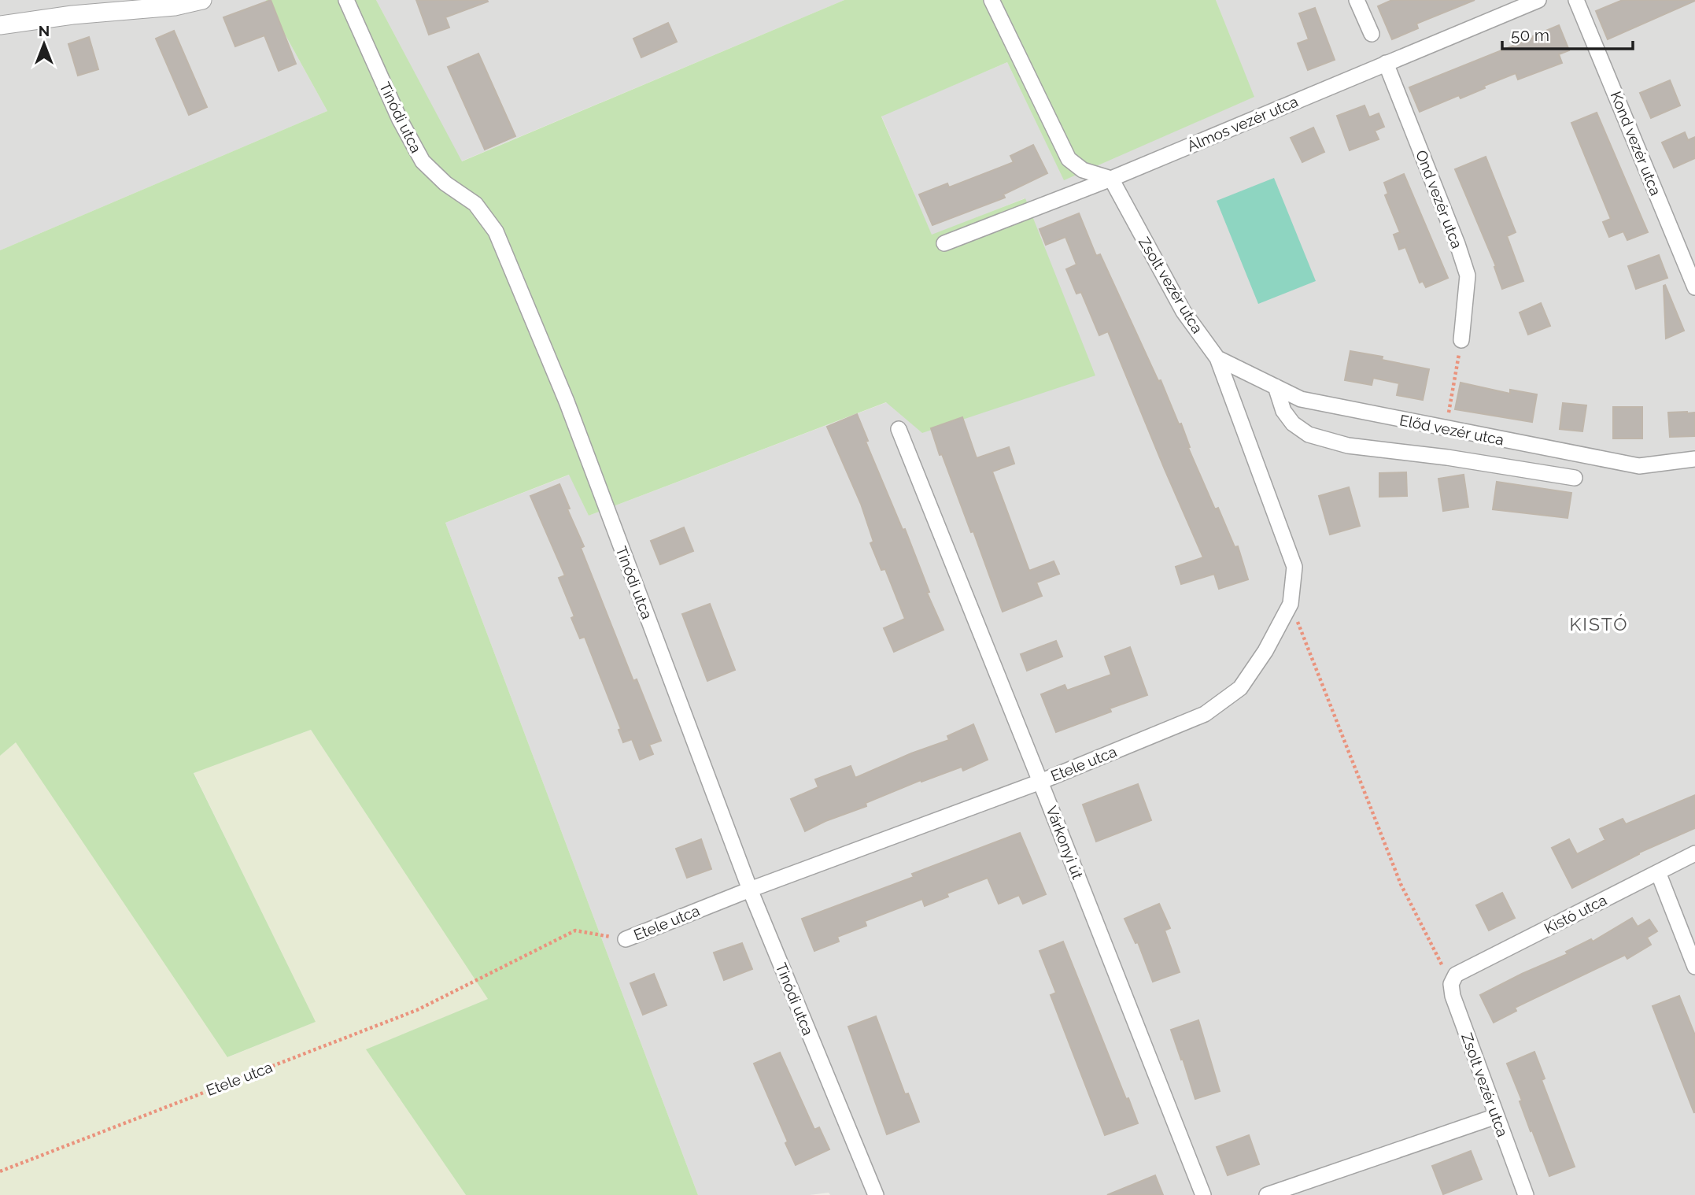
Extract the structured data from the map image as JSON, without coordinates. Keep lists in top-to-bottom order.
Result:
{
  "streets": {
    "street": [
      "Tinódi utca",
      "Álmos vezér utca",
      "Kond vezér utca",
      "Ond vezér utca",
      "Zsolt vezér utca",
      "Előd vezér utca",
      "Etele utca",
      "Várkonyi út",
      "Kistó utca"
    ]
  },
  "crossings": [
    ["Tinódi utca", "Etele utca"],
    ["Álmos vezér utca", "Ond vezér utca"],
    ["Álmos vezér utca", "Zsolt vezér utca"],
    ["Zsolt vezér utca", "Előd vezér utca"],
    ["Zsolt vezér utca", "Etele utca"],
    ["Zsolt vezér utca", "Kistó utca"],
    ["Etele utca", "Várkonyi út"]
  ],
  "districts": ["KISTÓ"],
  "scale_bar": "50 m",
  "north": "top"
}
